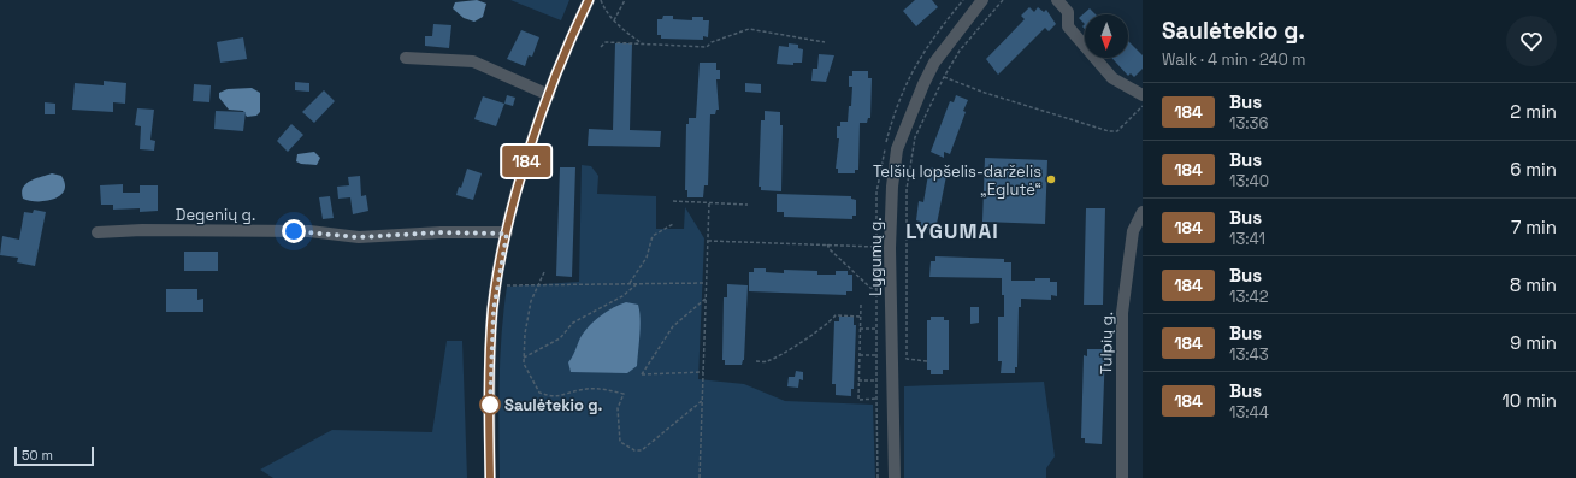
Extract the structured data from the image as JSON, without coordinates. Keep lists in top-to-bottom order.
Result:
{
  "streets": {
    "street": ["Degenių g.", "Lygumų g.", "Tulpių g."]
  },
  "districts": ["LYGUMAI"],
  "places": ["Telšių lopšelis-darželis „Eglutė“", "Saulėtekio g."],
  "lines": ["bus line 184"],
  "scale_bar": "50 m",
  "north": "bottom",
  "page": {
    "on_map": "184",
    "heading": ["Saulėtekio g.", "Walk · 4 min · 240 m"],
    "list": [
      {
        "mark": "184",
        "name": "Bus",
        "note": "13:36",
        "value": "2 min"
      },
      {
        "mark": "184",
        "name": "Bus",
        "note": "13:40",
        "value": "6 min"
      },
      {
        "mark": "184",
        "name": "Bus",
        "note": "13:41",
        "value": "7 min"
      },
      {
        "mark": "184",
        "name": "Bus",
        "note": "13:42",
        "value": "8 min"
      },
      {
        "mark": "184",
        "name": "Bus",
        "note": "13:43",
        "value": "9 min"
      },
      {
        "mark": "184",
        "name": "Bus",
        "note": "13:44",
        "value": "10 min"
      }
    ],
    "scale": "50 m"
  }
}
